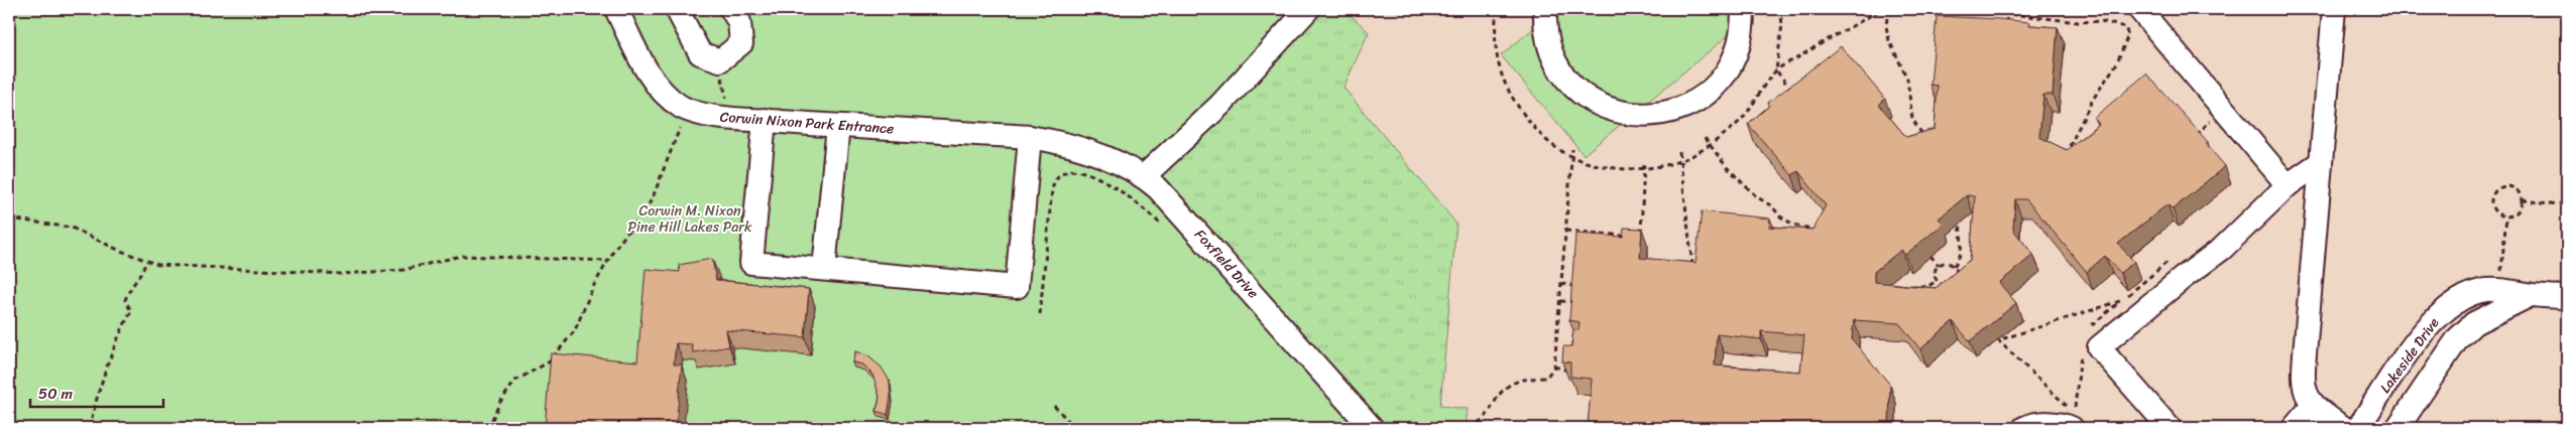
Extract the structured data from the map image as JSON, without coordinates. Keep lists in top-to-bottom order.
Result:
{
  "streets": {
    "street": ["Corwin Nixon Park Entrance", "Foxfield Drive", "Lakeside Drive"]
  },
  "crossings": [
    ["Corwin Nixon Park Entrance", "Foxfield Drive"]
  ],
  "parks": ["Corwin M. Nixon Pine Hill Lakes Park"],
  "scale_bar": "50 m"
}
